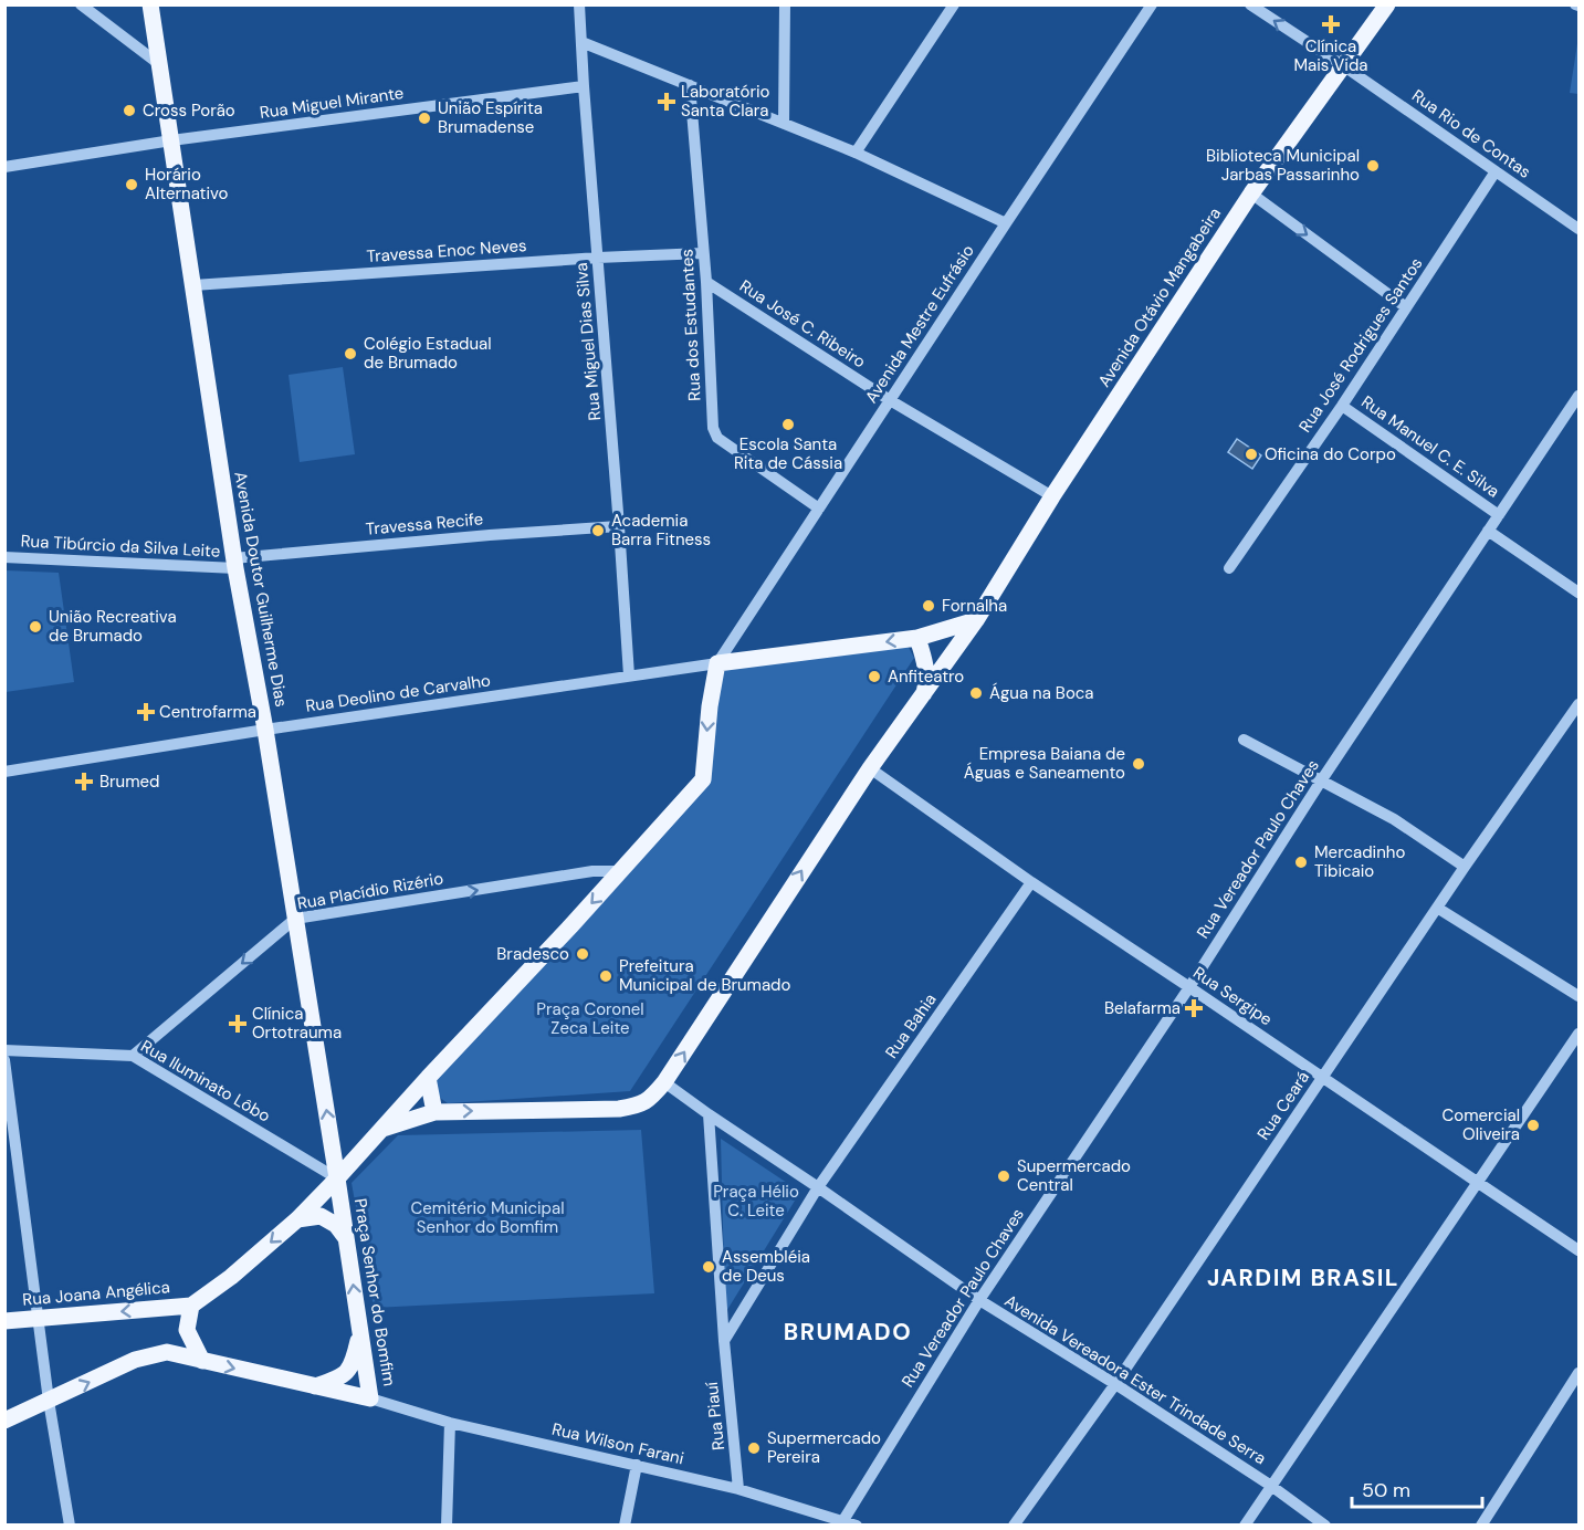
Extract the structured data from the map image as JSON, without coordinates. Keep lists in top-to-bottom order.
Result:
{
  "streets": {
    "main road": [
      "Avenida Otávio Mangabeira",
      "Avenida Doutor Guilherme Dias",
      "Praça Senhor do Bomfim",
      "Rua Joana Angélica"
    ],
    "street": [
      "Rua Miguel Mirante",
      "Rua Rio de Contas",
      "Travessa Enoc Neves",
      "Rua José C. Ribeiro",
      "Avenida Mestre Eufrásio",
      "Rua dos Estudantes",
      "Rua Miguel Dias Silva",
      "Rua José Rodrigues Santos",
      "Rua Manuel C. E. Silva",
      "Travessa Recife",
      "Rua Tibúrcio da Silva Leite",
      "Rua Deolino de Carvalho",
      "Rua Vereador Paulo Chaves",
      "Rua Placídio Rizério",
      "Rua Sergipe",
      "Rua Bahia",
      "Rua Iluminato Lôbo",
      "Rua Ceará",
      "Avenida Vereadora Ester Trindade Serra",
      "Rua Piauí",
      "Rua Wilson Farani"
    ]
  },
  "crossings": [
    ["Rua Miguel Mirante", "Rua Miguel Dias Silva"],
    ["Rua Miguel Mirante", "Avenida Doutor Guilherme Dias"],
    ["Rua Rio de Contas", "Avenida Otávio Mangabeira"],
    ["Rua Rio de Contas", "Rua José Rodrigues Santos"],
    ["Travessa Enoc Neves", "Rua dos Estudantes"],
    ["Travessa Enoc Neves", "Rua Miguel Dias Silva"],
    ["Travessa Enoc Neves", "Avenida Doutor Guilherme Dias"],
    ["Avenida Otávio Mangabeira", "Rua José C. Ribeiro"],
    ["Rua José C. Ribeiro", "Avenida Mestre Eufrásio"],
    ["Rua José C. Ribeiro", "Rua dos Estudantes"],
    ["Avenida Mestre Eufrásio", "Rua dos Estudantes"],
    ["Avenida Mestre Eufrásio", "Rua Deolino de Carvalho"],
    ["Rua Miguel Dias Silva", "Travessa Recife"],
    ["Rua Miguel Dias Silva", "Rua Deolino de Carvalho"],
    ["Rua José Rodrigues Santos", "Rua Manuel C. E. Silva"],
    ["Rua Manuel C. E. Silva", "Rua Vereador Paulo Chaves"],
    ["Travessa Recife", "Rua Tibúrcio da Silva Leite"],
    ["Travessa Recife", "Avenida Doutor Guilherme Dias"],
    ["Rua Tibúrcio da Silva Leite", "Avenida Doutor Guilherme Dias"],
    ["Avenida Doutor Guilherme Dias", "Rua Deolino de Carvalho"],
    ["Avenida Doutor Guilherme Dias", "Rua Placídio Rizério"],
    ["Avenida Doutor Guilherme Dias", "Rua Iluminato Lôbo"],
    ["Avenida Doutor Guilherme Dias", "Praça Senhor do Bomfim"],
    ["Rua Vereador Paulo Chaves", "Rua Sergipe"],
    ["Rua Vereador Paulo Chaves", "Avenida Vereadora Ester Trindade Serra"],
    ["Rua Vereador Paulo Chaves", "Rua Wilson Farani"],
    ["Rua Placídio Rizério", "Rua Iluminato Lôbo"],
    ["Rua Sergipe", "Rua Bahia"],
    ["Rua Sergipe", "Rua Ceará"],
    ["Rua Bahia", "Avenida Vereadora Ester Trindade Serra"],
    ["Rua Iluminato Lôbo", "Praça Senhor do Bomfim"],
    ["Rua Ceará", "Avenida Vereadora Ester Trindade Serra"],
    ["Praça Senhor do Bomfim", "Rua Joana Angélica"],
    ["Praça Senhor do Bomfim", "Rua Wilson Farani"],
    ["Rua Piauí", "Rua Wilson Farani"]
  ],
  "one_way": ["Rua Joana Angélica"],
  "districts": ["JARDIM BRASIL", "BRUMADO"],
  "parks": ["Praça Coronel Zeca Leite", "Praça Hélio C. Leite", "Cemitério Municipal Senhor do Bomfim"],
  "places": {
    "health": [
      "Clínica Mais Vida",
      "Laboratório Santa Clara",
      "Centrofarma",
      "Brumed",
      "Belafarma",
      "Clínica Ortotrauma"
    ],
    "other": [
      "Cross Porão",
      "União Espírita Brumadense",
      "Biblioteca Municipal Jarbas Passarinho",
      "Horário Alternativo",
      "Colégio Estadual de Brumado",
      "Escola Santa Rita de Cássia",
      "Oficina do Corpo",
      "Academia Barra Fitness",
      "Fornalha",
      "União Recreativa de Brumado",
      "Anfiteatro",
      "Água na Boca",
      "Empresa Baiana de Águas e Saneamento",
      "Mercadinho Tibicaio",
      "Bradesco",
      "Prefeitura Municipal de Brumado",
      "Comercial Oliveira",
      "Supermercado Central",
      "Assembléia de Deus",
      "Supermercado Pereira"
    ]
  },
  "scale_bar": "50 m"
}
